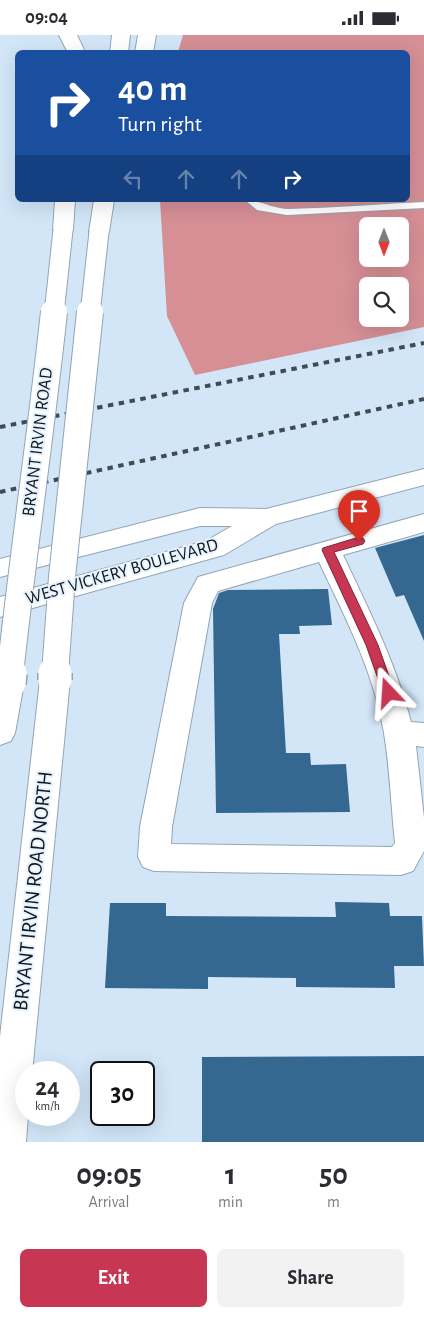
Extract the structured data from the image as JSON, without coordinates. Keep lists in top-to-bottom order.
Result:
{
  "streets": {
    "main road": ["BRYANT IRVIN ROAD", "WEST VICKERY BOULEVARD", "BRYANT IRVIN ROAD NORTH"]
  },
  "north": "bottom",
  "page": {
    "status": "09:04",
    "turn": ["40 m", "Turn right"],
    "speed": "24 km/h",
    "limit": "30",
    "eta": [
      "09:05",
      "Arrival",
      "1",
      "min",
      "50",
      "m"
    ],
    "buttons": ["Exit", "Share"]
  }
}
